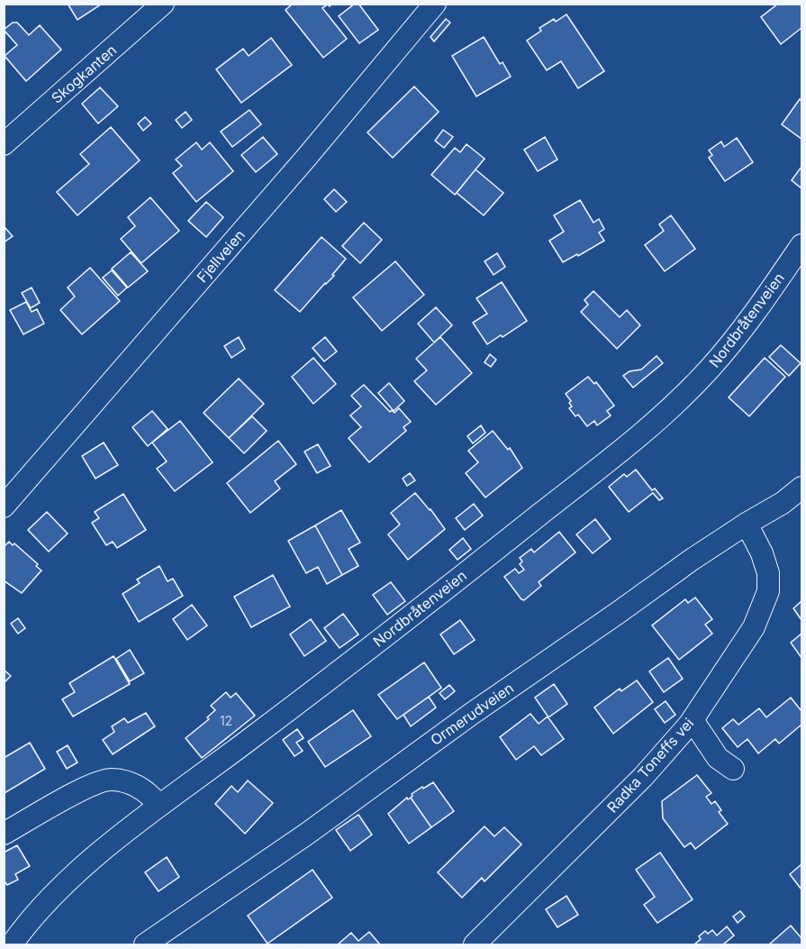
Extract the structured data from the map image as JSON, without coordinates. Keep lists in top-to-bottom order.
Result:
{
  "streets": {
    "street": [
      "Skogkanten",
      "Fjellveien",
      "Nordbråtenveien",
      "Ormerudveien",
      "Radka Toneffs vei"
    ]
  },
  "crossings": [
    ["Ormerudveien", "Radka Toneffs vei"]
  ],
  "house_numbers": ["12"]
}
